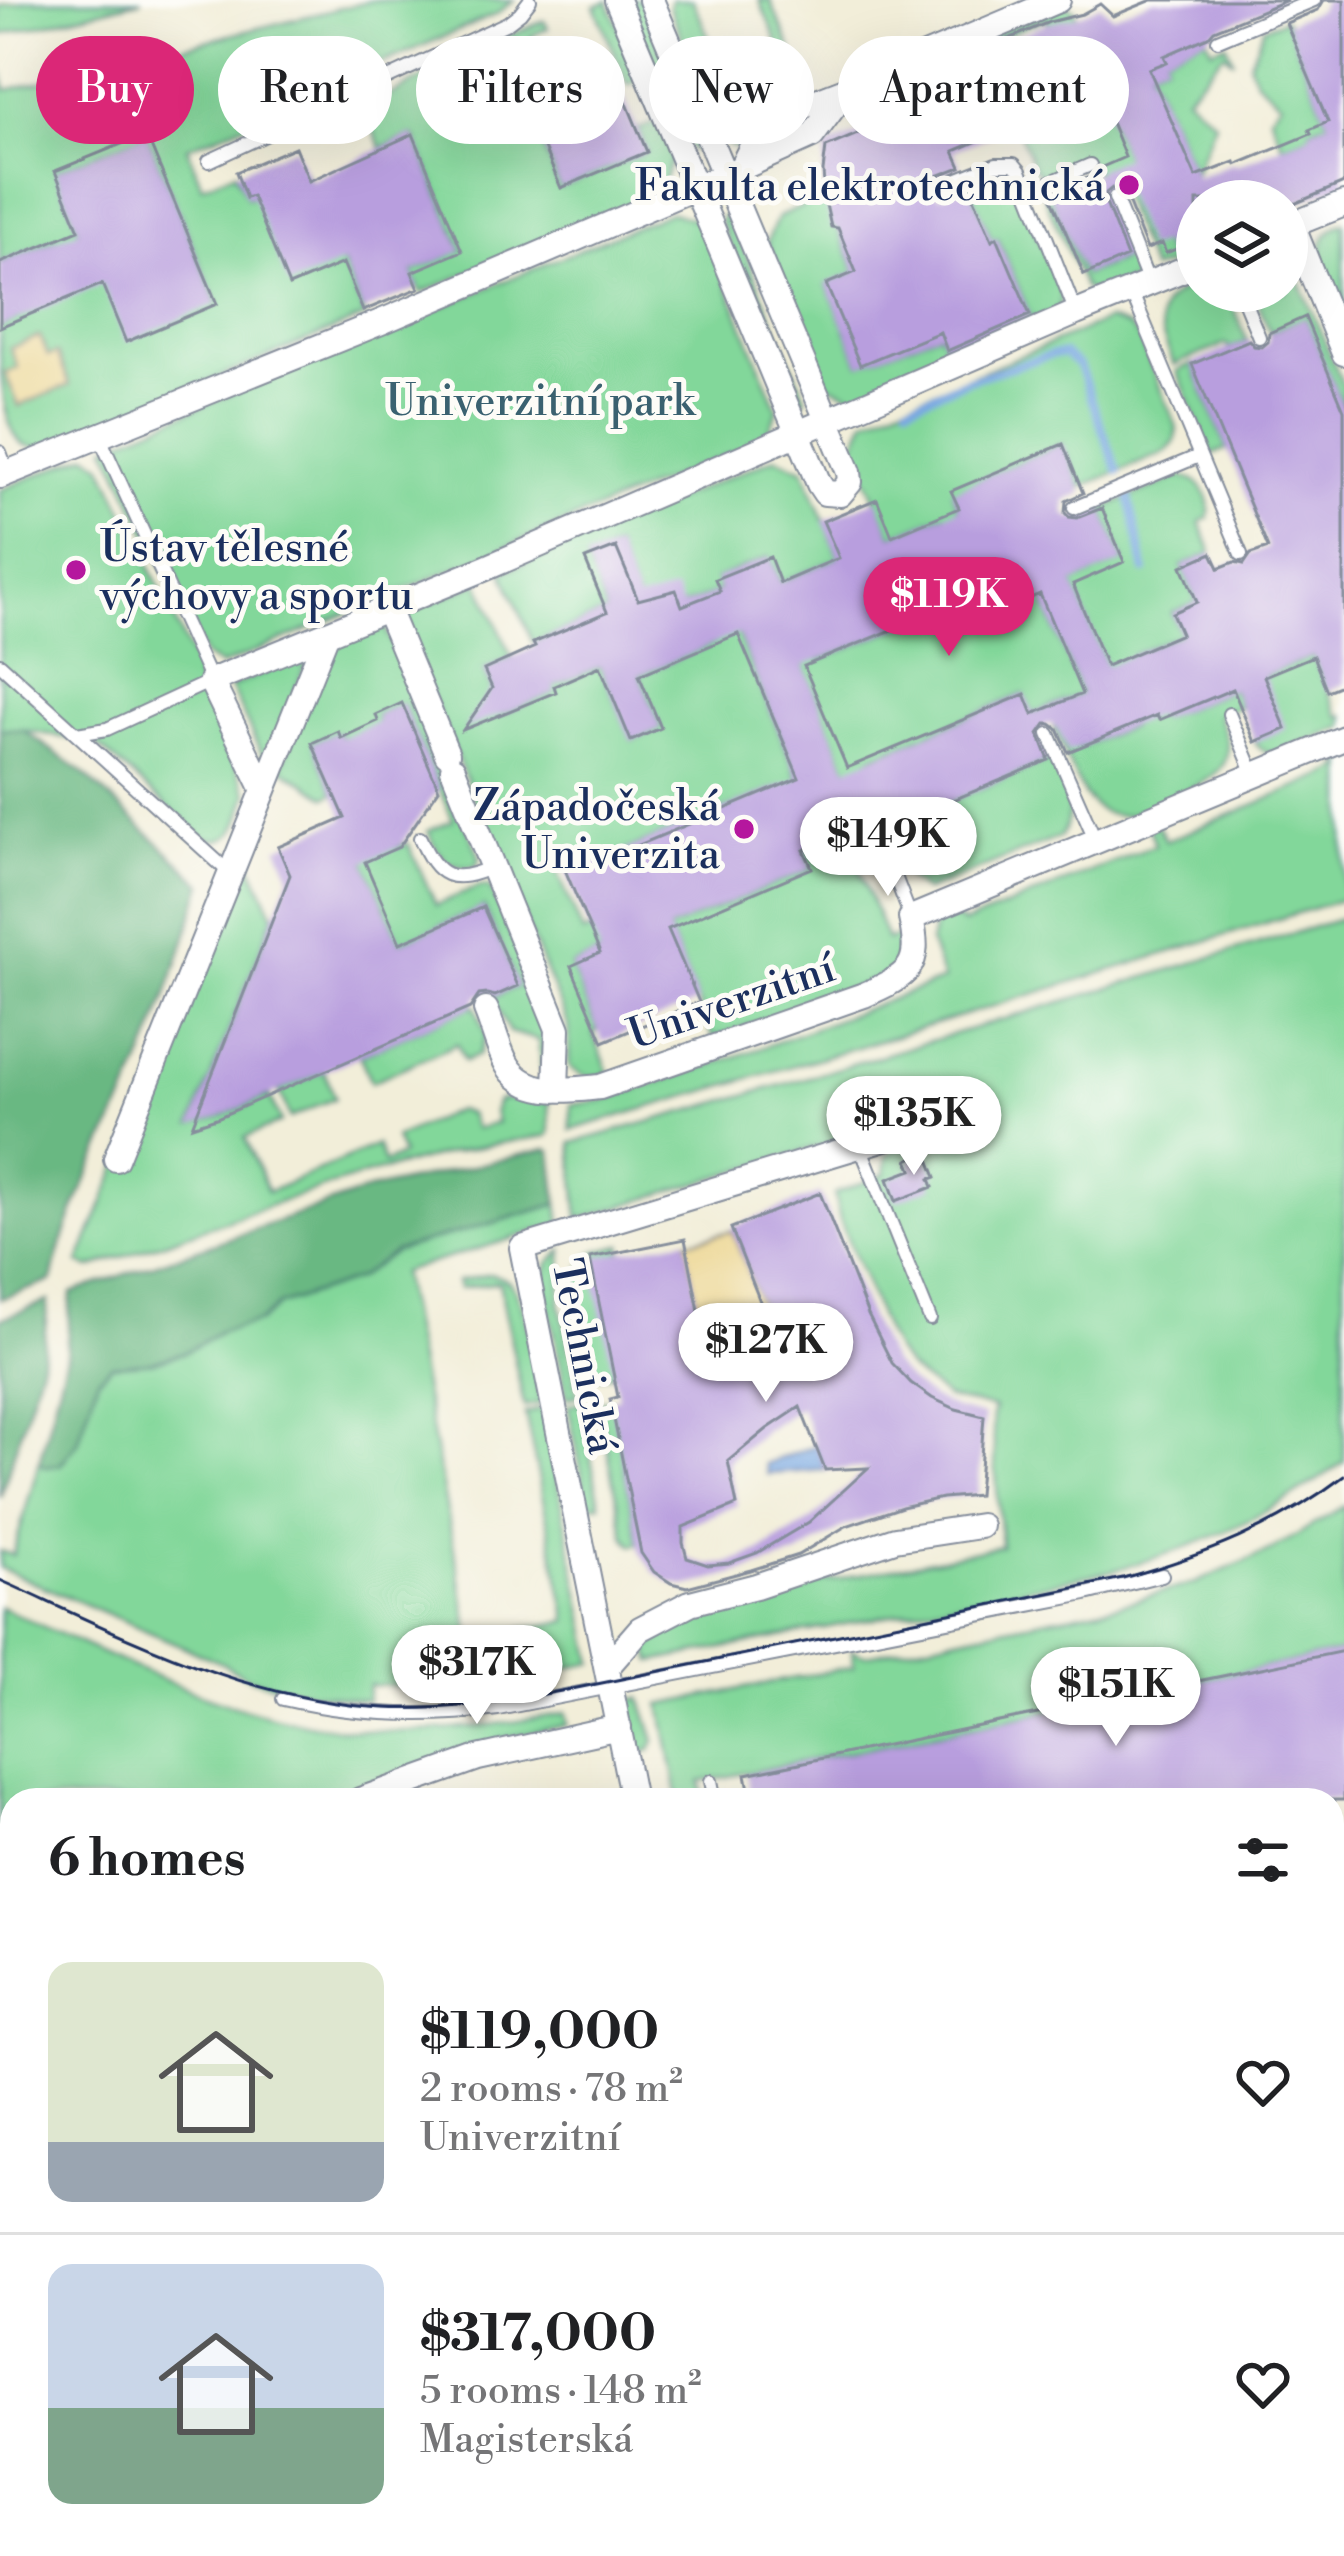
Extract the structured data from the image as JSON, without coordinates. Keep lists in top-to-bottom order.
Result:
{
  "streets": {
    "street": ["Univerzitní", "Technická"]
  },
  "parks": ["Univerzitní park"],
  "places": ["Fakulta elektrotechnická", "Ústav tělesné výchovy a sportu", "Západočeská Univerzita"],
  "page": {
    "chip": [
      "Buy",
      "Rent",
      "Filters",
      "New",
      "Apartment"
    ],
    "price": [
      "$119K",
      "$149K",
      "$135K",
      "$127K",
      "$317K",
      "$151K"
    ],
    "heading": "6 homes",
    "list": [
      {
        "name": "$119,000",
        "note": "2 rooms · 78 m² · Univerzitní"
      },
      {
        "name": "$317,000",
        "note": "5 rooms · 148 m² · Magisterská"
      }
    ]
  }
}
